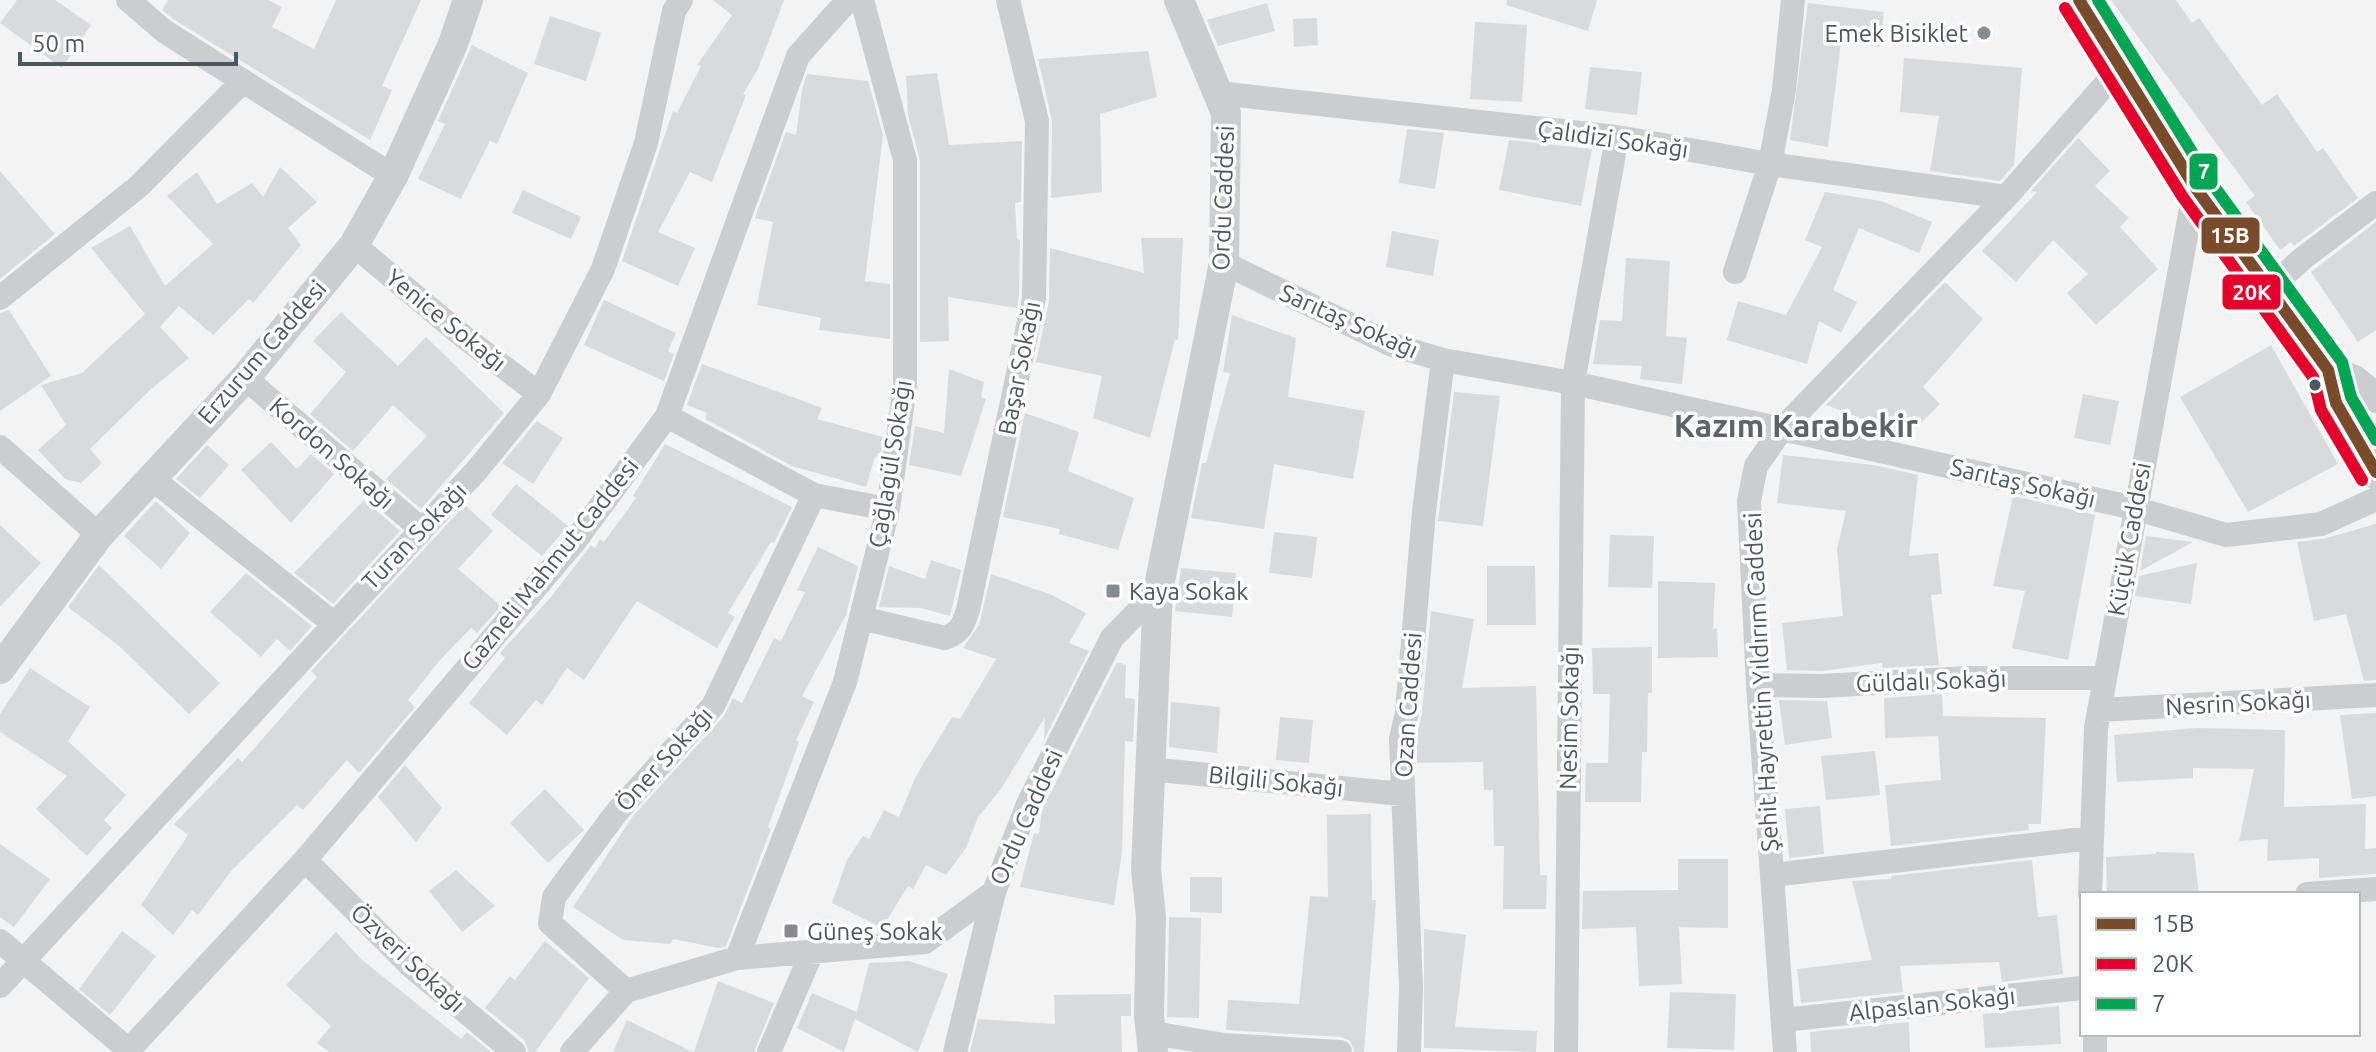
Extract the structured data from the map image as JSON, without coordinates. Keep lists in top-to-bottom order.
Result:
{
  "streets": {
    "street": [
      "Çalıdizi Sokağı",
      "Ordu Caddesi",
      "Yenice Sokağı",
      "Sarıtaş Sokağı",
      "Erzurum Caddesi",
      "Başar Sokağı",
      "Kordon Sokağı",
      "Çağlagül Sokağı",
      "Turan Sokağı",
      "Küçük Caddesi",
      "Gazneli Mahmut Caddesi",
      "Güldalı Sokağı",
      "Şehit Hayrettin Yıldırım Caddesi",
      "Nesrin Sokağı",
      "Ozan Caddesi",
      "Nesim Sokağı",
      "Öner Sokağı",
      "Bilgili Sokağı",
      "Özveri Sokağı",
      "Alpaslan Sokağı"
    ]
  },
  "crossings": [
    ["Çalıdizi Sokağı", "Ordu Caddesi"],
    ["Çalıdizi Sokağı", "Şehit Hayrettin Yıldırım Caddesi"],
    ["Ordu Caddesi", "Sarıtaş Sokağı"],
    ["Ordu Caddesi", "Çağlagül Sokağı"],
    ["Ordu Caddesi", "Öner Sokağı"],
    ["Ordu Caddesi", "Bilgili Sokağı"],
    ["Yenice Sokağı", "Erzurum Caddesi"],
    ["Yenice Sokağı", "Turan Sokağı"],
    ["Sarıtaş Sokağı", "Küçük Caddesi"],
    ["Sarıtaş Sokağı", "Şehit Hayrettin Yıldırım Caddesi"],
    ["Sarıtaş Sokağı", "Ozan Caddesi"],
    ["Sarıtaş Sokağı", "Nesim Sokağı"],
    ["Erzurum Caddesi", "Kordon Sokağı"],
    ["Başar Sokağı", "Çağlagül Sokağı"],
    ["Kordon Sokağı", "Turan Sokağı"],
    ["Küçük Caddesi", "Güldalı Sokağı"],
    ["Küçük Caddesi", "Nesrin Sokağı"],
    ["Gazneli Mahmut Caddesi", "Özveri Sokağı"],
    ["Güldalı Sokağı", "Şehit Hayrettin Yıldırım Caddesi"],
    ["Şehit Hayrettin Yıldırım Caddesi", "Alpaslan Sokağı"],
    ["Ozan Caddesi", "Bilgili Sokağı"]
  ],
  "districts": ["Kazım Karabekir"],
  "places": {
    "other": ["Emek Bisiklet"],
    "transit": ["Kaya Sokak", "Güneş Sokak"]
  },
  "lines": ["transit line 15B", "transit line 7", "transit line 20K"],
  "legend": ["15B", "20K", "7"],
  "scale_bar": "50 m"
}
